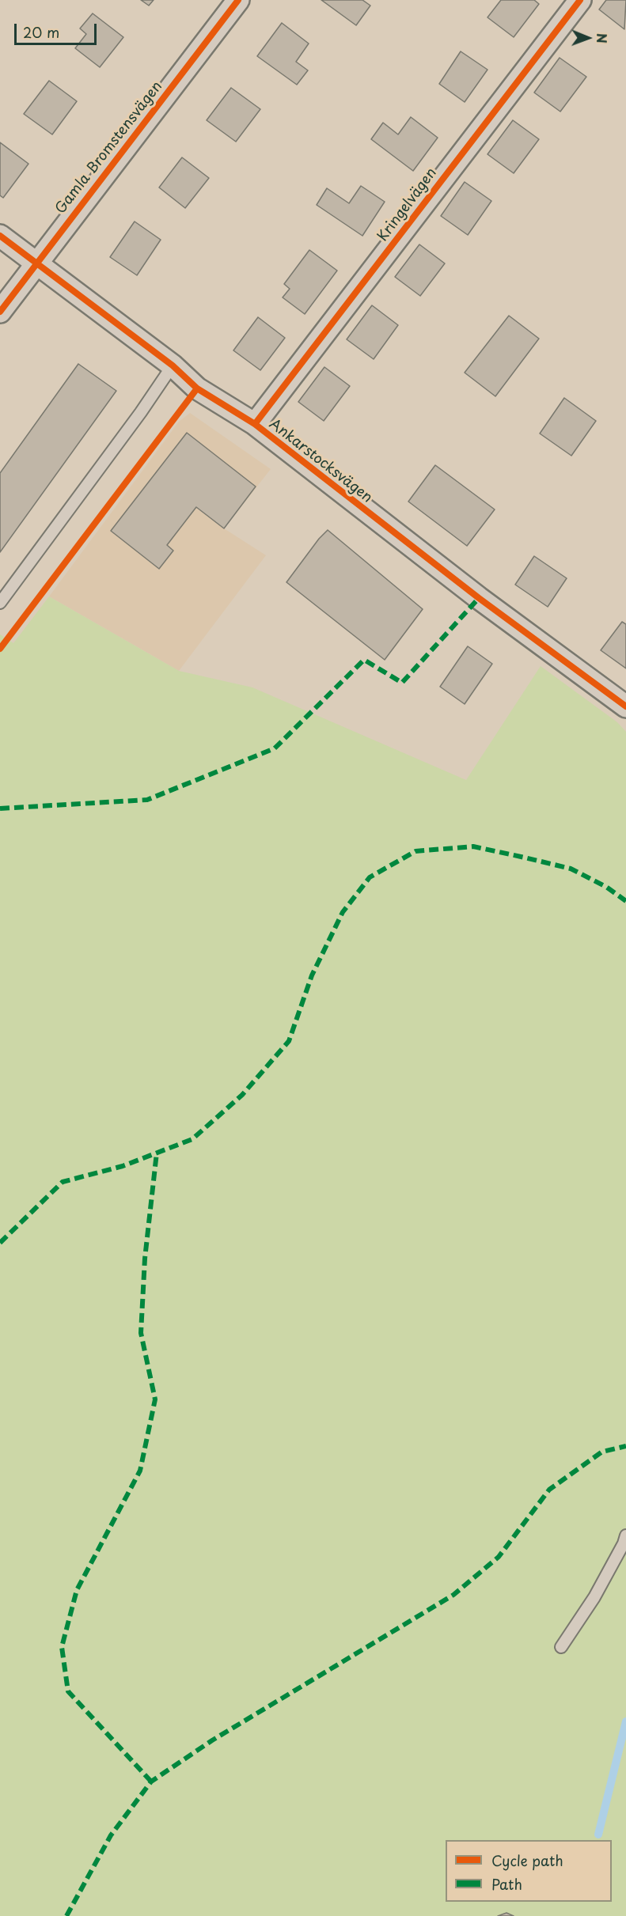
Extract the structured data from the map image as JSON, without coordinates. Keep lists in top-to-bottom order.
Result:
{
  "streets": {
    "street": ["Gamla Bromstensvägen", "Kringelvägen", "Ankarstocksvägen"]
  },
  "crossings": [
    ["Gamla Bromstensvägen", "Ankarstocksvägen"],
    ["Kringelvägen", "Ankarstocksvägen"]
  ],
  "legend": ["Cycle path", "Path"],
  "scale_bar": "20 m",
  "north": "right"
}
